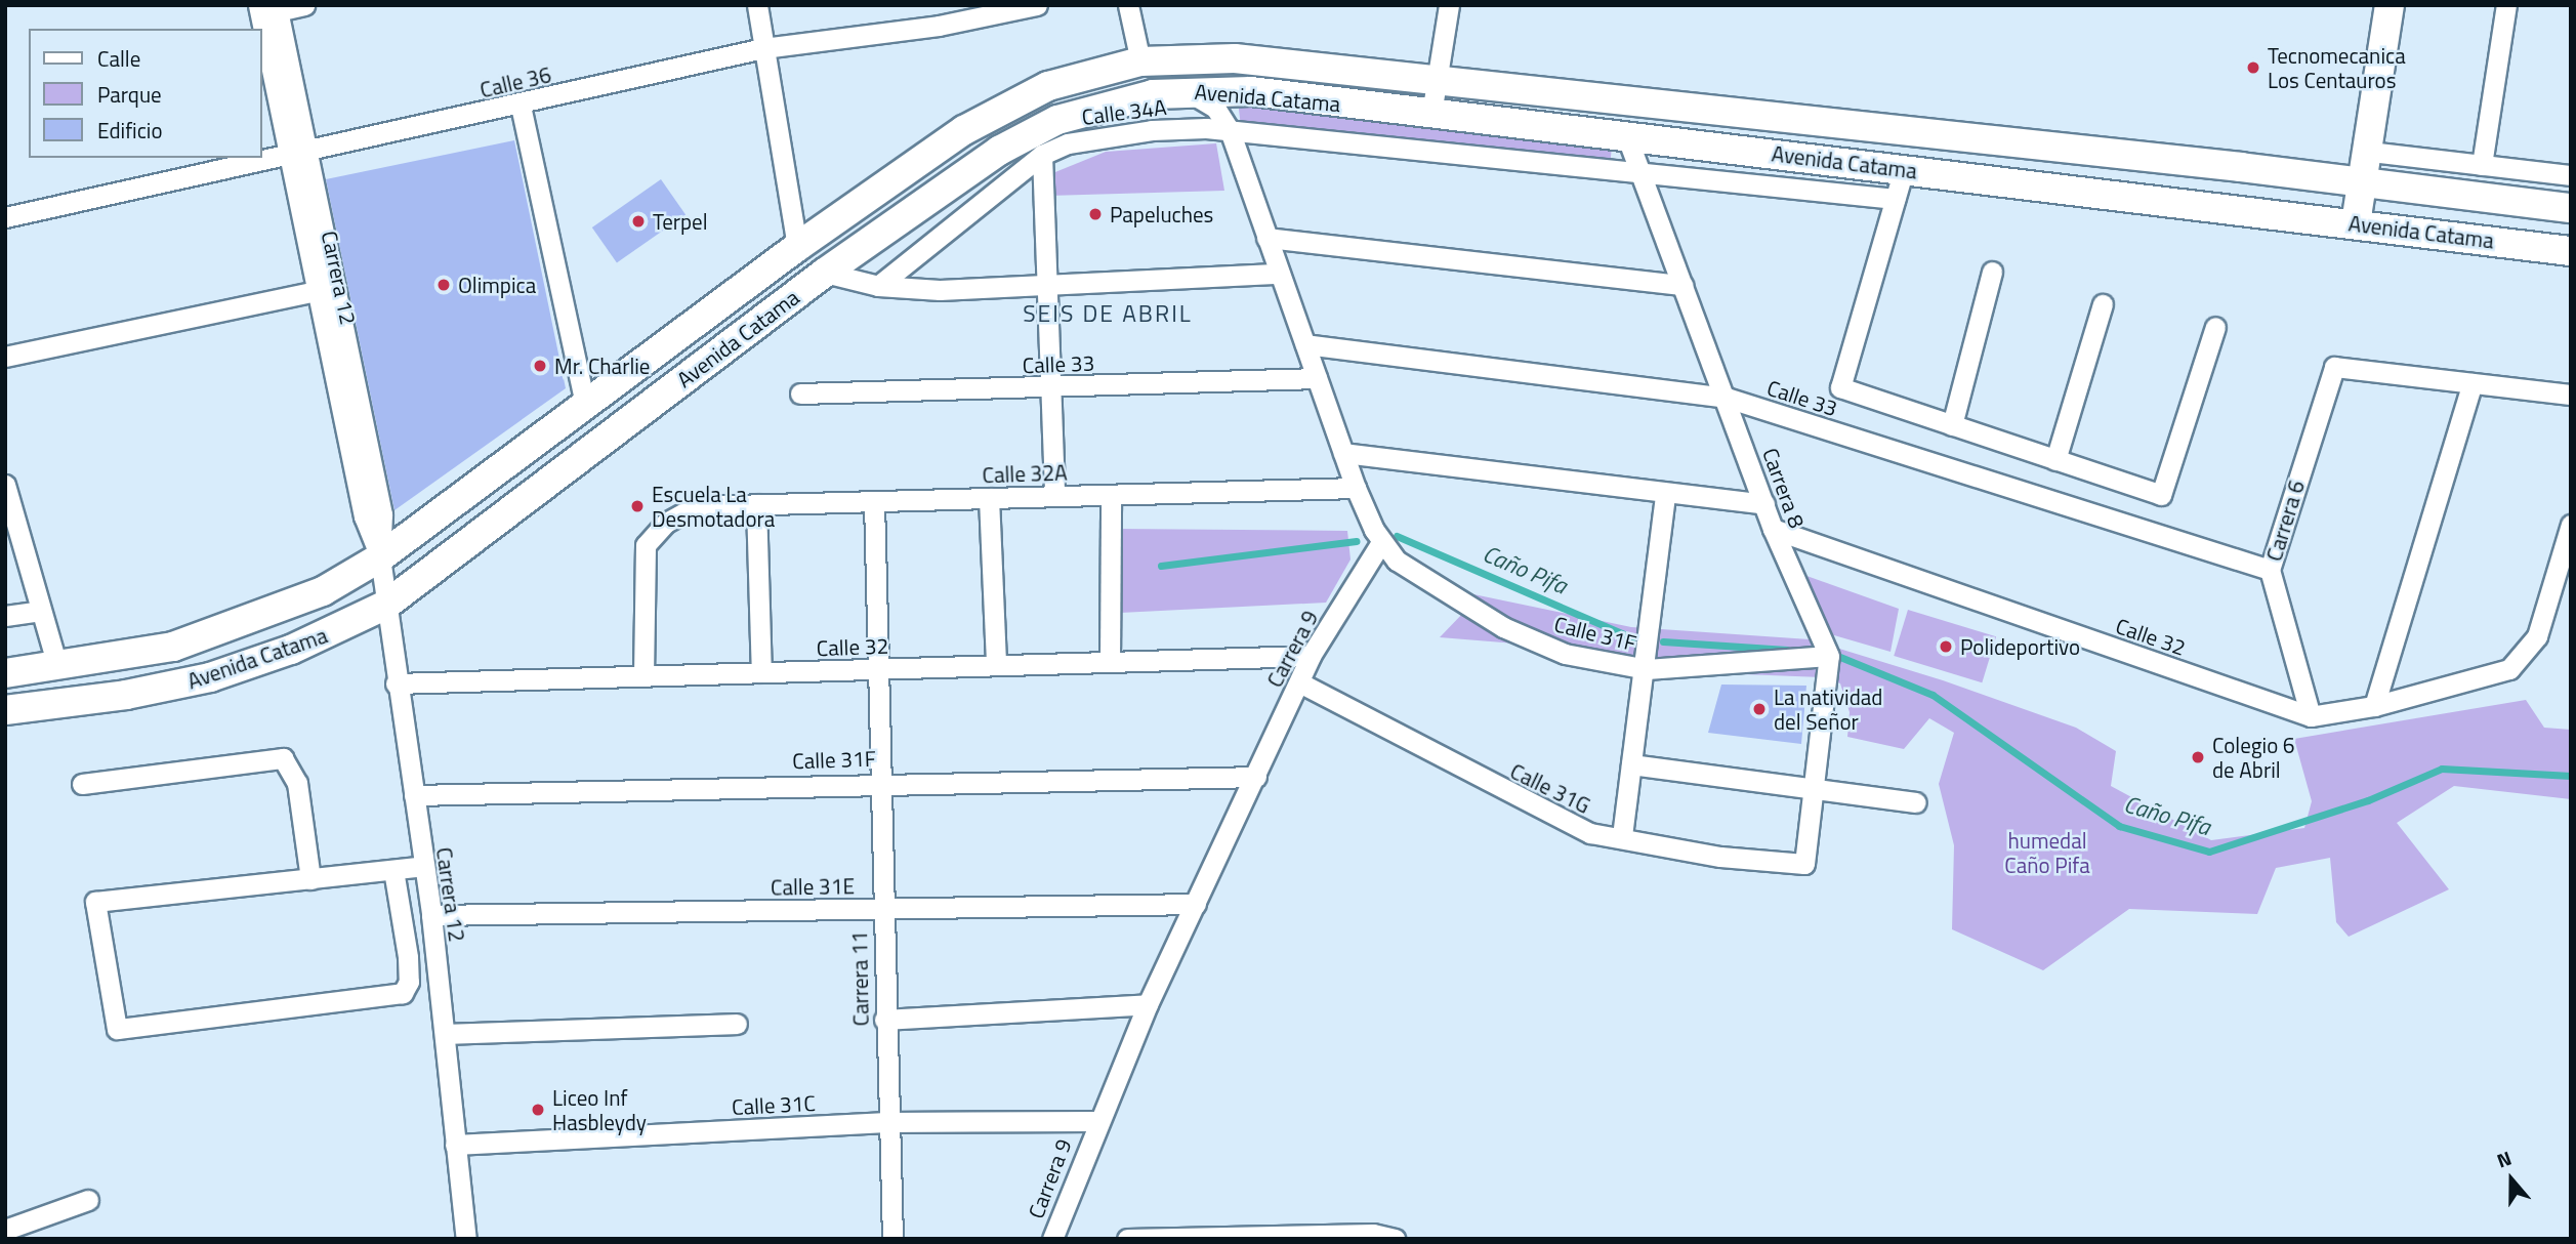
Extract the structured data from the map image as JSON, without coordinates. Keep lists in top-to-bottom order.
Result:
{
  "streets": {
    "main road": ["Avenida Catama"],
    "street": [
      "Calle 36",
      "Calle 34A",
      "Carrera 12",
      "Calle 33",
      "Calle 32A",
      "Carrera 8",
      "Carrera 6",
      "Calle 31F",
      "Calle 32",
      "Carrera 9",
      "Calle 31G",
      "Calle 31E",
      "Carrera 11",
      "Calle 31C"
    ]
  },
  "crossings": [
    ["Calle 36", "Carrera 12"],
    ["Avenida Catama", "Carrera 12"],
    ["Avenida Catama", "Carrera 8"],
    ["Calle 34A", "Carrera 8"],
    ["Carrera 12", "Calle 31F"],
    ["Carrera 12", "Calle 32"],
    ["Carrera 12", "Calle 31E"],
    ["Carrera 12", "Calle 31C"],
    ["Calle 33", "Carrera 8"],
    ["Calle 33", "Carrera 6"],
    ["Calle 32A", "Calle 32"],
    ["Calle 32A", "Carrera 11"],
    ["Carrera 8", "Calle 31F"],
    ["Carrera 8", "Calle 32"],
    ["Carrera 6", "Calle 32"],
    ["Calle 31F", "Carrera 9"],
    ["Calle 31F", "Carrera 11"],
    ["Calle 32", "Carrera 9"],
    ["Calle 32", "Carrera 11"],
    ["Carrera 9", "Calle 31G"],
    ["Carrera 9", "Calle 31E"],
    ["Carrera 9", "Calle 31C"],
    ["Calle 31E", "Carrera 11"],
    ["Carrera 11", "Calle 31C"]
  ],
  "districts": ["SEIS DE ABRIL"],
  "water": ["Caño Pifa"],
  "parks": ["humedal Caño Pifa"],
  "places": [
    "Tecnomecanica Los Centauros",
    "Papeluches",
    "Terpel",
    "Olimpica",
    "Mr. Charlie",
    "Escuela La Desmotadora",
    "Polideportivo",
    "La natividad del Señor",
    "Colegio 6 de Abril",
    "Liceo Inf Hasbleydy"
  ],
  "legend": ["Calle", "Parque", "Edificio"],
  "north": "top"
}
